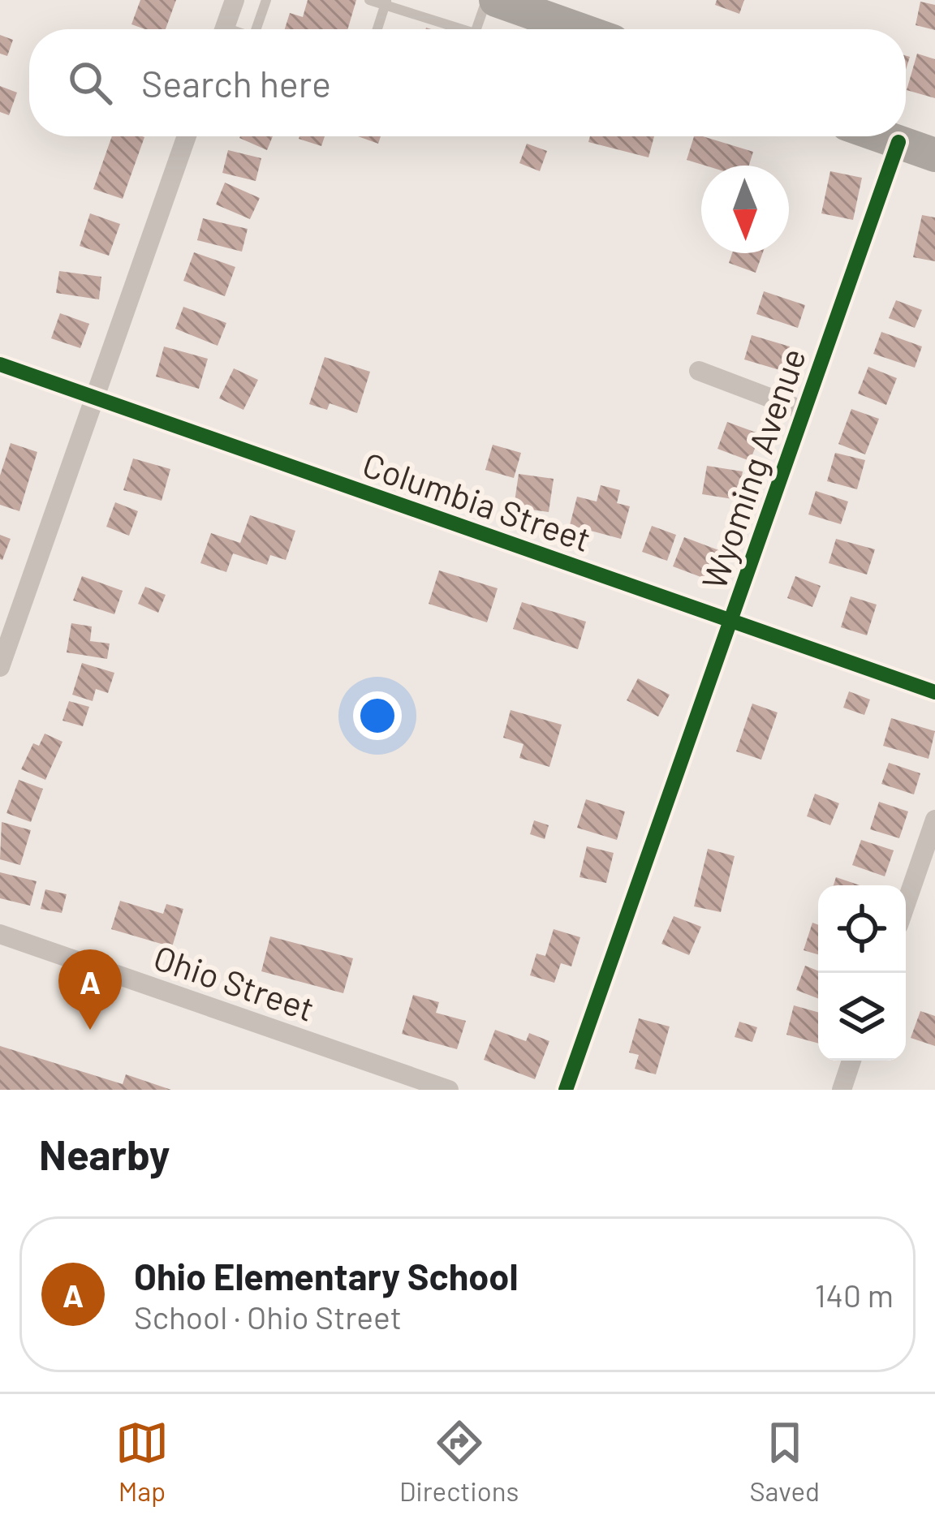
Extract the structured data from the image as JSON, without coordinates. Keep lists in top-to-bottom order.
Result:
{
  "streets": {
    "street": ["Wyoming Avenue", "Columbia Street", "Ohio Street"]
  },
  "crossings": [
    ["Wyoming Avenue", "Columbia Street"]
  ],
  "north": "bottom",
  "page": {
    "search": "Search here",
    "pins": "A",
    "heading": "Nearby",
    "list": [
      {
        "mark": "A",
        "name": "Ohio Elementary School",
        "note": "School · Ohio Street",
        "value": "140 m"
      }
    ],
    "nav": ["Map", "Directions", "Saved"]
  }
}
